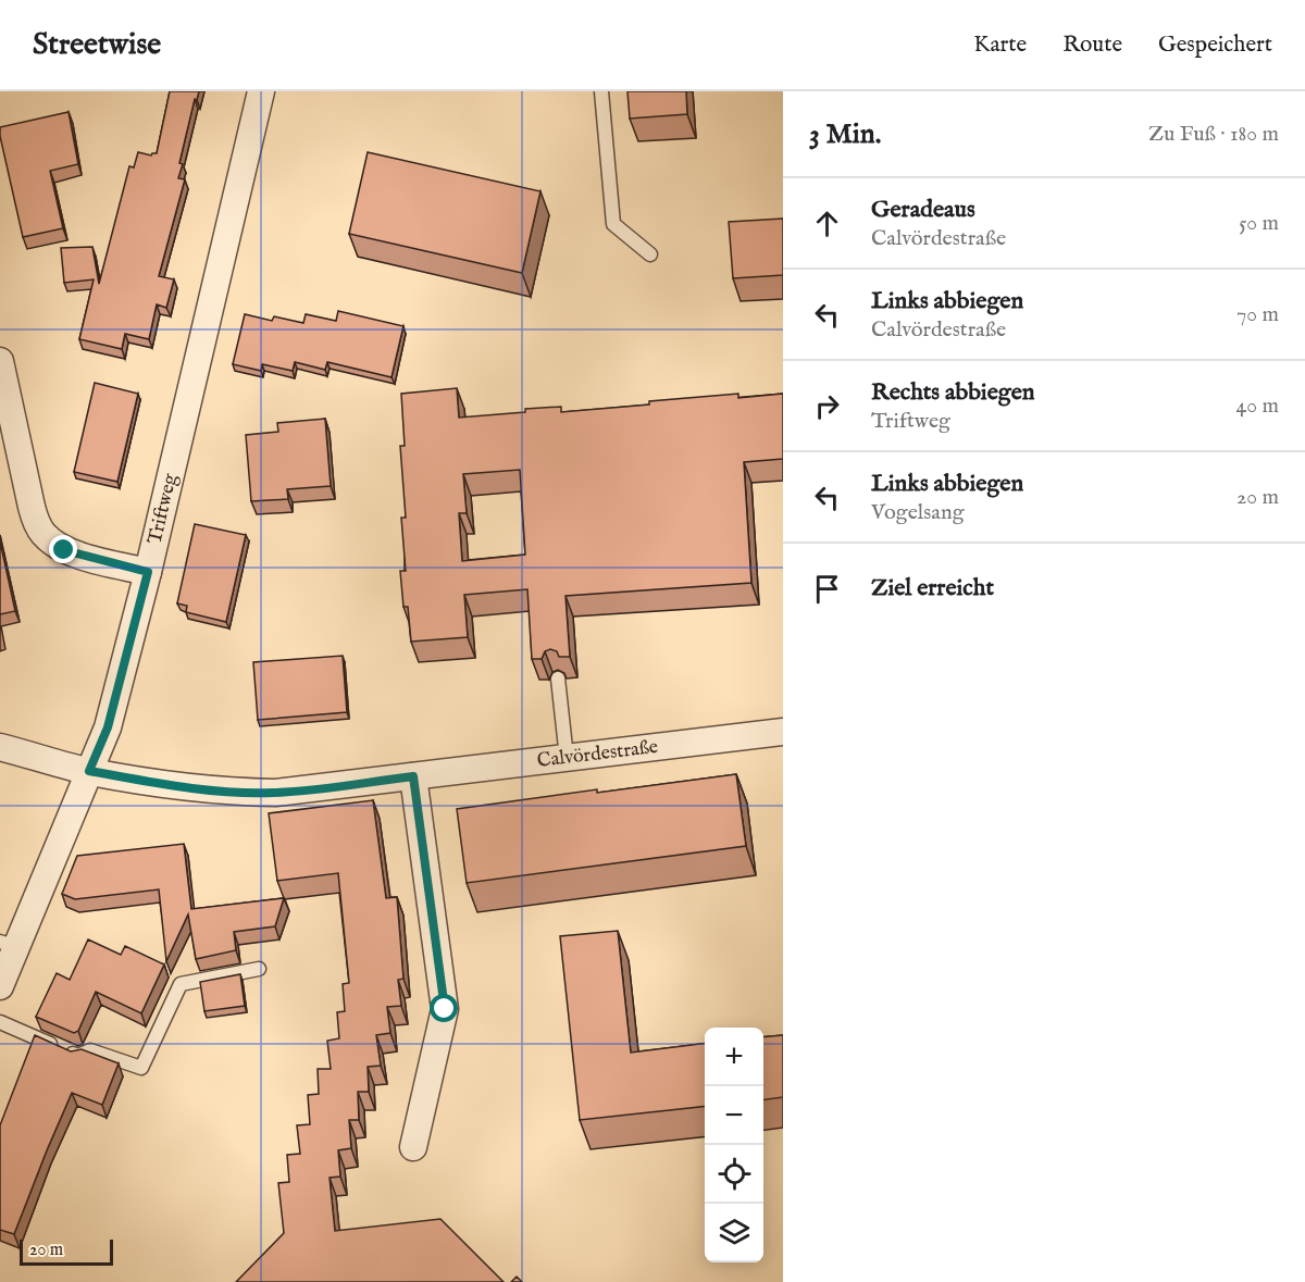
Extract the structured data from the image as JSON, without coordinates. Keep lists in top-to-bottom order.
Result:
{
  "streets": {
    "street": ["Triftweg", "Calvördestraße"]
  },
  "crossings": [
    ["Triftweg", "Calvördestraße"]
  ],
  "scale_bar": "20 m",
  "page": {
    "header": "Streetwise",
    "nav": ["Karte", "Route", "Gespeichert"],
    "heading": ["3 Min.", "Zu Fuß · 180 m"],
    "list": [
      ["Geradeaus", "Calvördestraße", "50 m"],
      ["Links abbiegen", "Calvördestraße", "70 m"],
      ["Rechts abbiegen", "Triftweg", "40 m"],
      ["Links abbiegen", "Vogelsang", "20 m"],
      "Ziel erreicht"
    ],
    "map_buttons": ["+", "−"],
    "scale": "20 m"
  }
}
